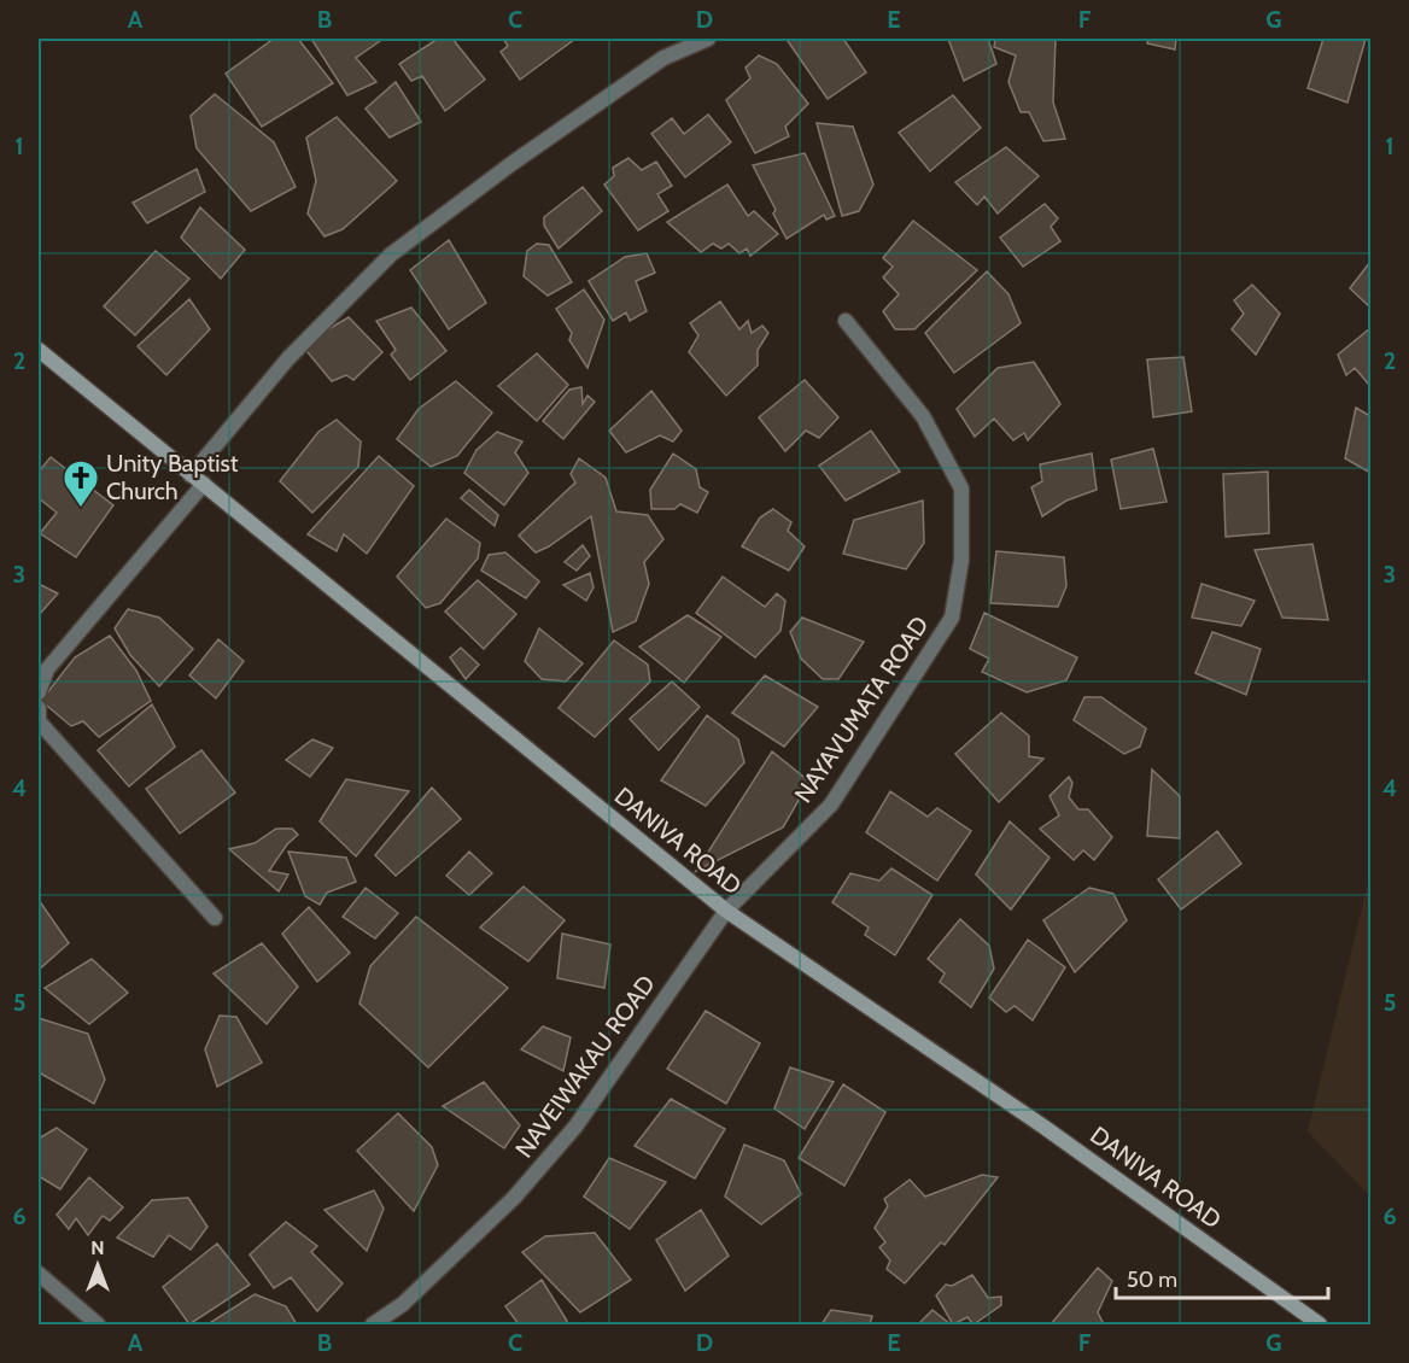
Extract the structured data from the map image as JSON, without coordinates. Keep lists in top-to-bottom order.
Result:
{
  "streets": {
    "main road": ["DANIVA ROAD"],
    "street": ["NAYAVUMATA ROAD", "NAVEIWAKAU ROAD"]
  },
  "crossings": [
    ["NAYAVUMATA ROAD", "DANIVA ROAD"],
    ["NAYAVUMATA ROAD", "NAVEIWAKAU ROAD"],
    ["DANIVA ROAD", "NAVEIWAKAU ROAD"]
  ],
  "places": {
    "church": ["Unity Baptist Church"]
  },
  "scale_bar": "50 m",
  "north": "top",
  "grid": {
    "columns": [
      "A",
      "B",
      "C",
      "D",
      "E",
      "F",
      "G"
    ],
    "rows": [
      "1",
      "2",
      "3",
      "4",
      "5",
      "6"
    ]
  }
}
